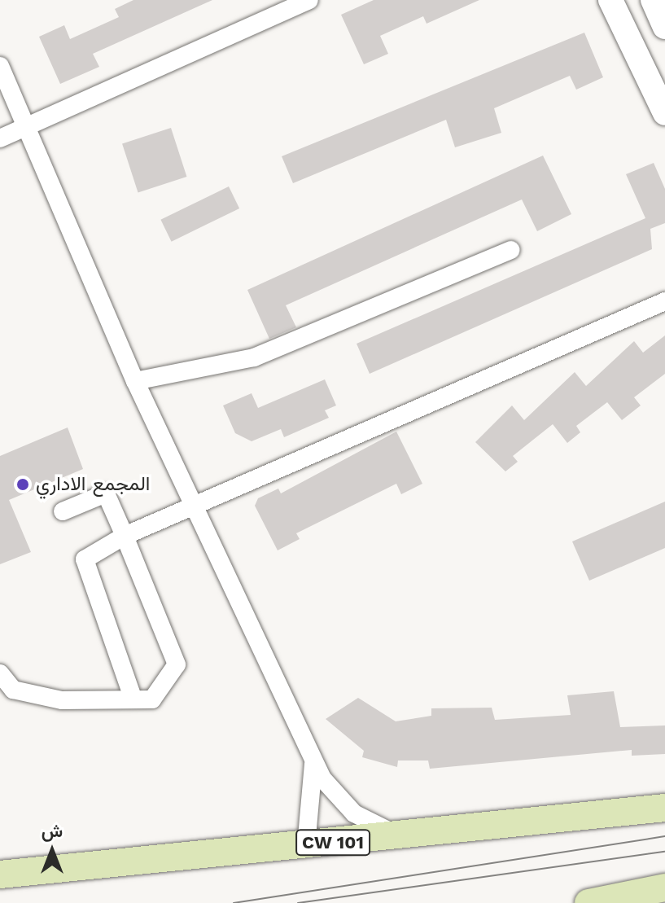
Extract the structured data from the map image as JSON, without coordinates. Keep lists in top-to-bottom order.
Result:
{
  "streets": {
    "main road": ["CW 101"]
  },
  "places": ["المجمع الاداري"],
  "north": "top"
}
